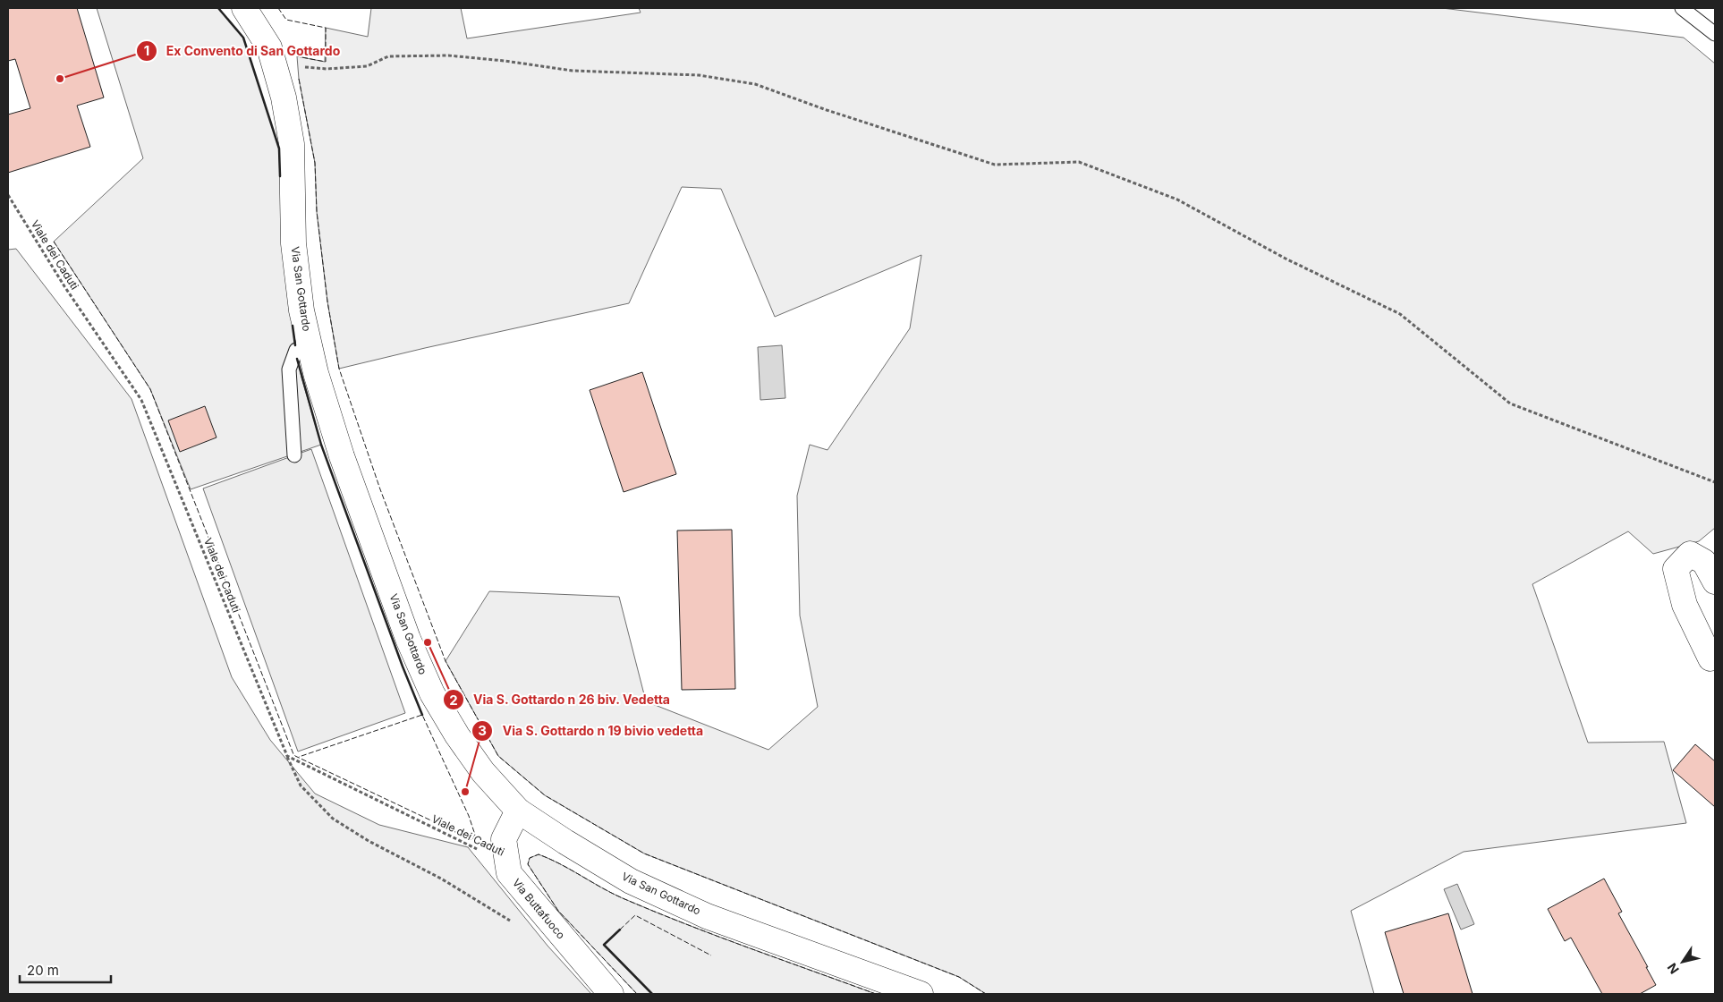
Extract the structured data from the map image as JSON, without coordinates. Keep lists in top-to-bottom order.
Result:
{
  "streets": {
    "street": ["Via San Gottardo", "Via Buttafuoco"],
    "path": ["Viale dei Caduti"]
  },
  "crossings": [
    ["Viale dei Caduti", "Via Buttafuoco"],
    ["Via San Gottardo", "Via Buttafuoco"]
  ],
  "places": ["Ex Convento di San Gottardo", "Via S. Gottardo n 26 biv. Vedetta", "Via S. Gottardo n 19 bivio vedetta"],
  "scale_bar": "20 m",
  "north": "bottom left"
}
